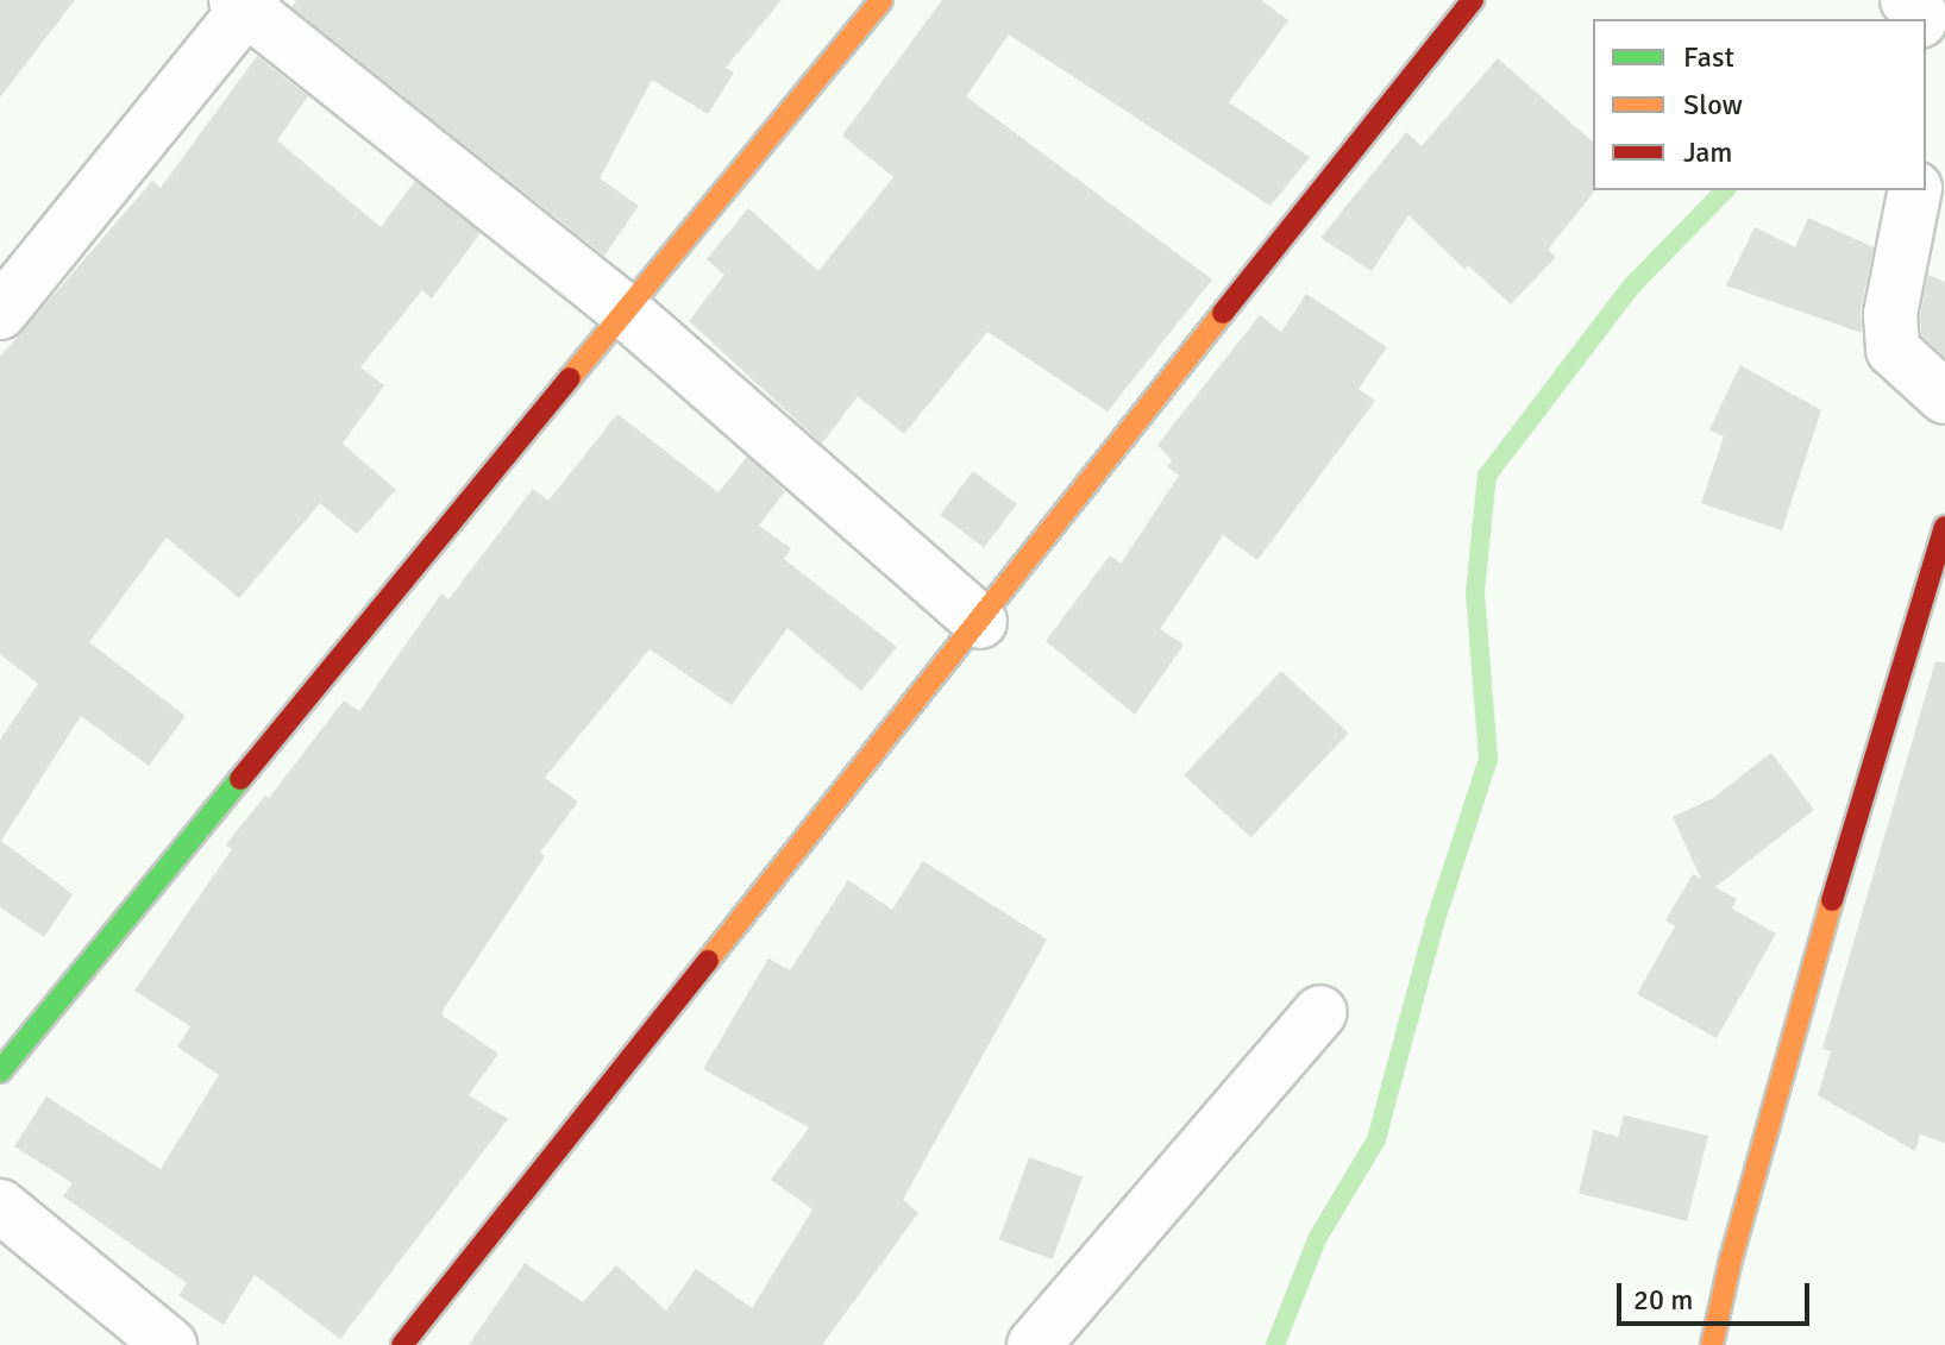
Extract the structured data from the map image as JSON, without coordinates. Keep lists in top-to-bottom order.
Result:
{
  "legend": ["Fast", "Slow", "Jam"],
  "scale_bar": "20 m"
}
